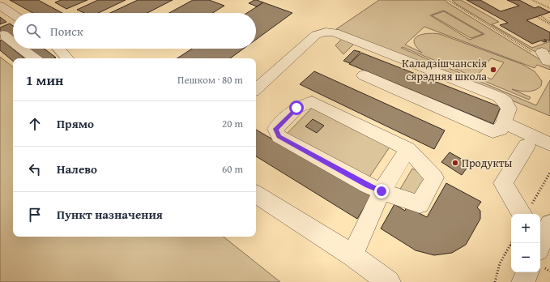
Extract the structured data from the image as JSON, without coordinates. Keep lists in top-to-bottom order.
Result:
{
  "places": ["Каладзішчанскія сярэдняя школа", "Продукты"],
  "page": {
    "search": "Поиск",
    "heading": ["1 мин", "Пешком · 80 m"],
    "list": [
      ["Прямо", "20 m"],
      ["Налево", "60 m"],
      "Пункт назначения"
    ],
    "map_buttons": ["+", "−"]
  }
}
